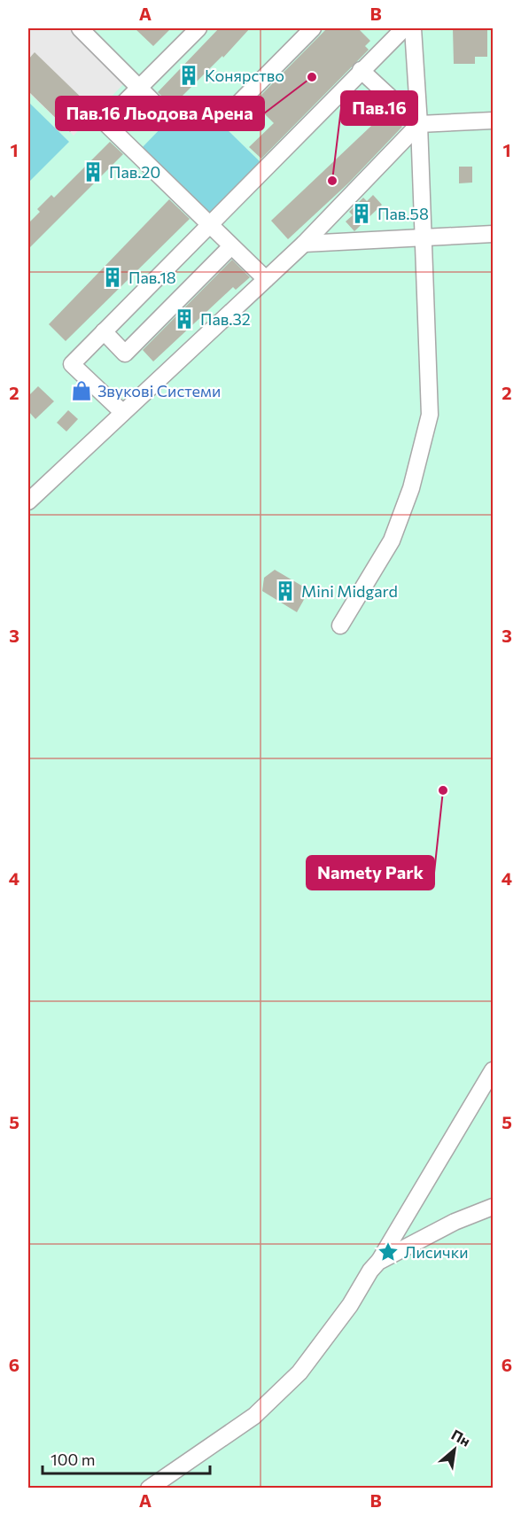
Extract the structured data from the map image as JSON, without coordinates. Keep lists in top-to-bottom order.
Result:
{
  "places": {
    "building": [
      "Конярство",
      "Пав.20",
      "Пав.58",
      "Пав.18",
      "Пав.32",
      "Mini Midgard"
    ],
    "other": ["Пав.16 Льодова Арена", "Пав.16", "Namety Park"],
    "shop": ["Звукові Системи"],
    "place": ["Лисички"]
  },
  "scale_bar": "100 m",
  "north": "top right",
  "grid": {
    "columns": ["A", "B"],
    "rows": [
      "1",
      "2",
      "3",
      "4",
      "5",
      "6"
    ]
  }
}
